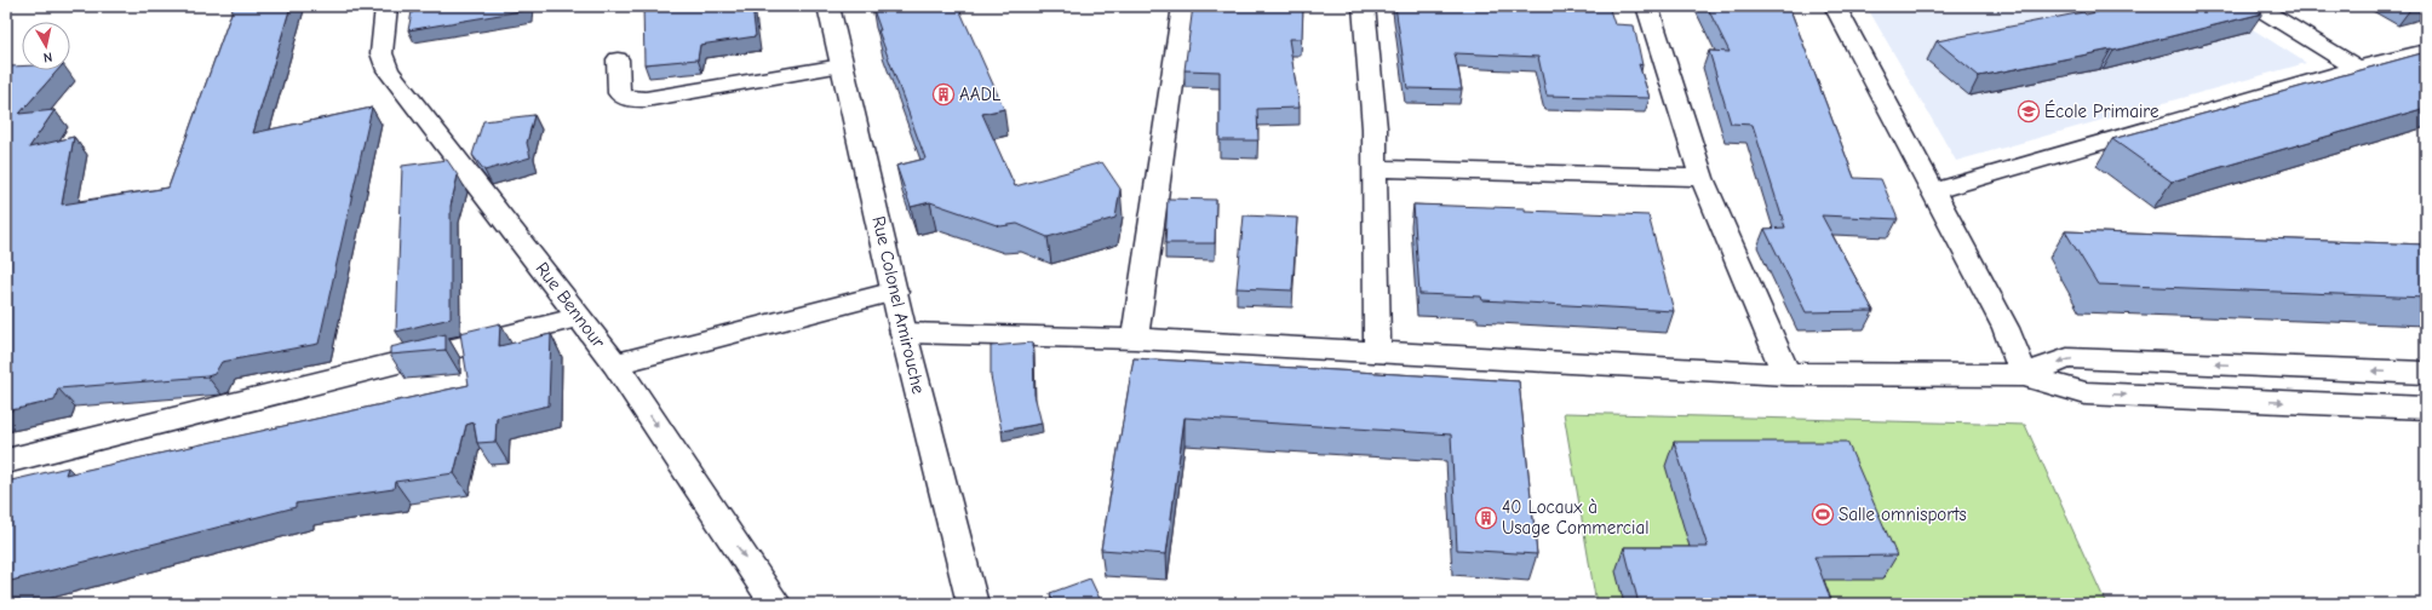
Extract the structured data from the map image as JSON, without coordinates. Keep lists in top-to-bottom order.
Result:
{
  "streets": {
    "street": ["Rue Bennour", "Rue Colonel Amirouche"]
  },
  "one_way": ["Rue Bennour"],
  "places": {
    "building": ["AADL", "40 Locaux à Usage Commercial"],
    "school or university": ["École Primaire"],
    "sports": ["Salle omnisports"]
  },
  "north": "bottom"
}
